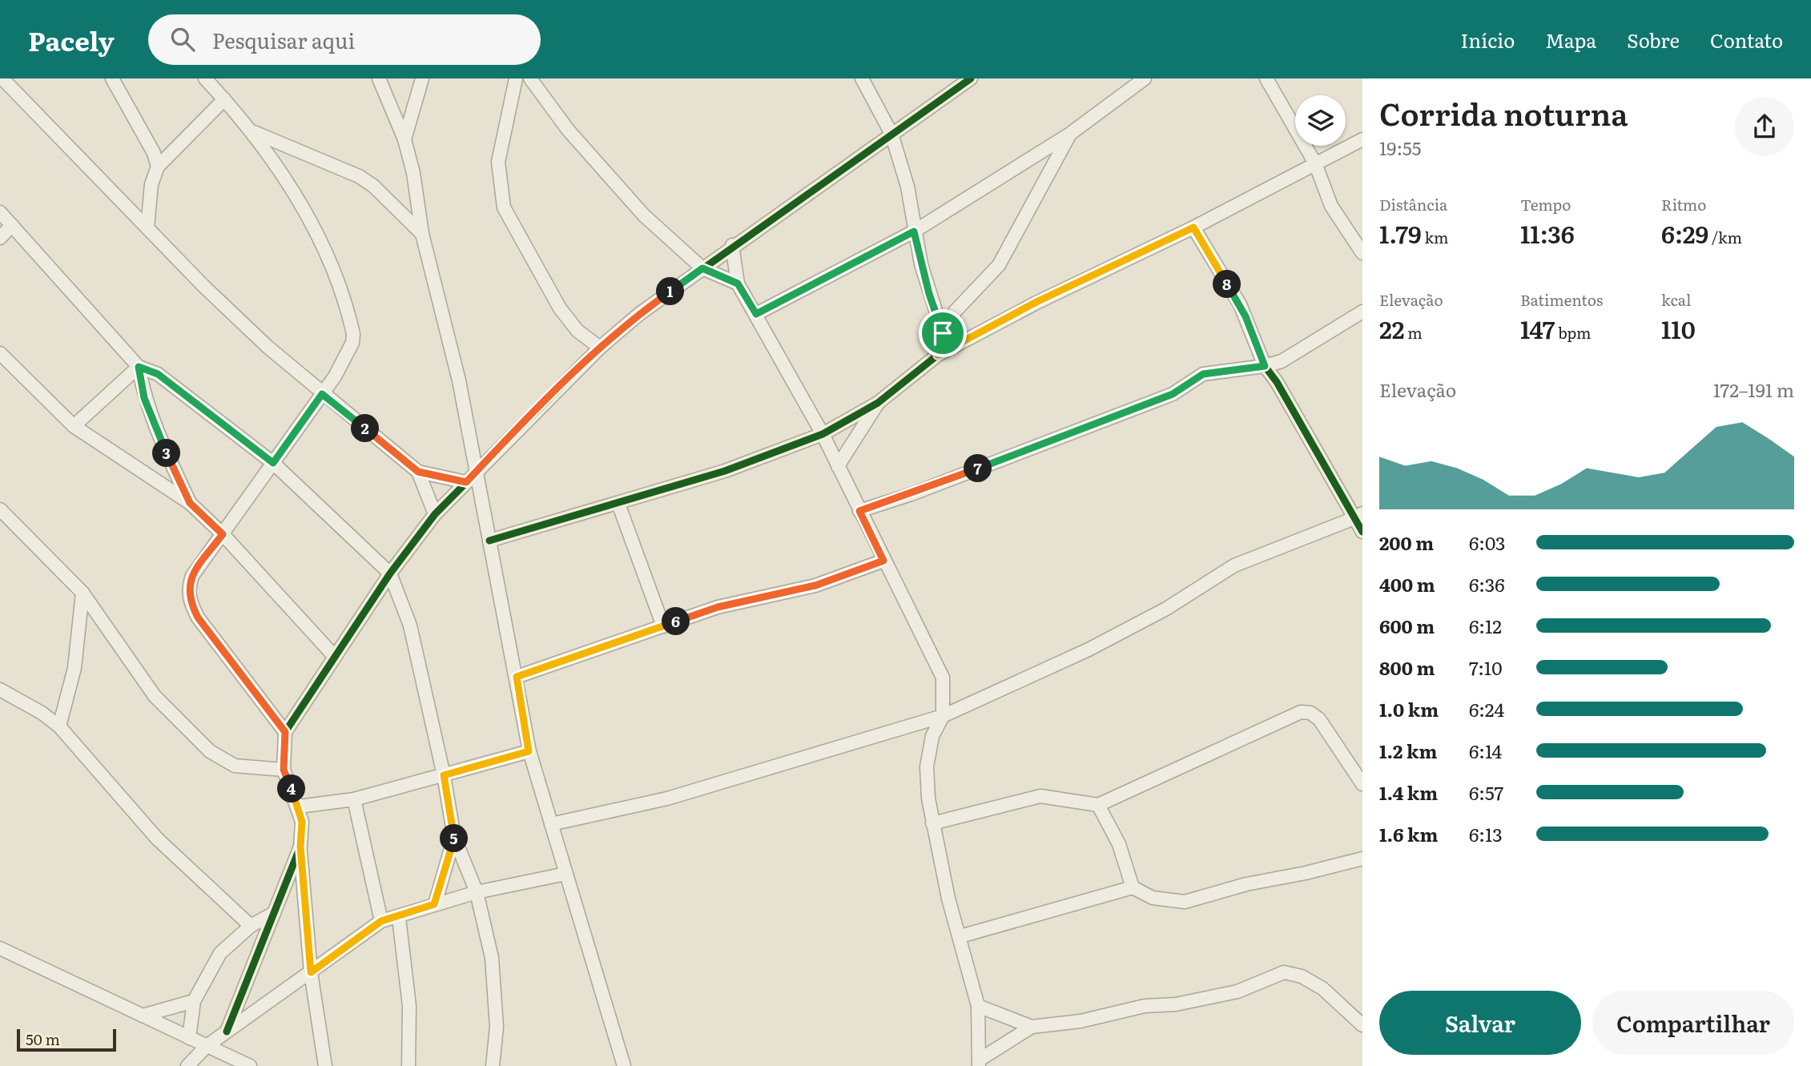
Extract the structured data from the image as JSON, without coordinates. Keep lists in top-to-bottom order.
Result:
{
  "scale_bar": "50 m",
  "page": {
    "header": "Pacely",
    "search": "Pesquisar aqui",
    "nav": [
      "Início",
      "Mapa",
      "Sobre",
      "Contato"
    ],
    "heading": ["Corrida noturna", "19:55"],
    "stats": [
      ["Distância", "1.79 km"],
      ["Tempo", "11:36"],
      ["Ritmo", "6:29 /km"],
      ["Elevação", "22 m"],
      ["Batimentos", "147 bpm"],
      ["kcal", "110"]
    ],
    "pins": [
      "8",
      "1",
      "2",
      "3",
      "7",
      "6",
      "4",
      "5"
    ],
    "chart": ["Elevação", "172–191 m"],
    "list": [
      {
        "name": "200 m",
        "note": "6:03"
      },
      {
        "name": "400 m",
        "note": "6:36"
      },
      {
        "name": "600 m",
        "note": "6:12"
      },
      {
        "name": "800 m",
        "note": "7:10"
      },
      {
        "name": "1.0 km",
        "note": "6:24"
      },
      {
        "name": "1.2 km",
        "note": "6:14"
      },
      {
        "name": "1.4 km",
        "note": "6:57"
      },
      {
        "name": "1.6 km",
        "note": "6:13"
      }
    ],
    "buttons": ["Salvar", "Compartilhar"],
    "scale": "50 m"
  }
}
